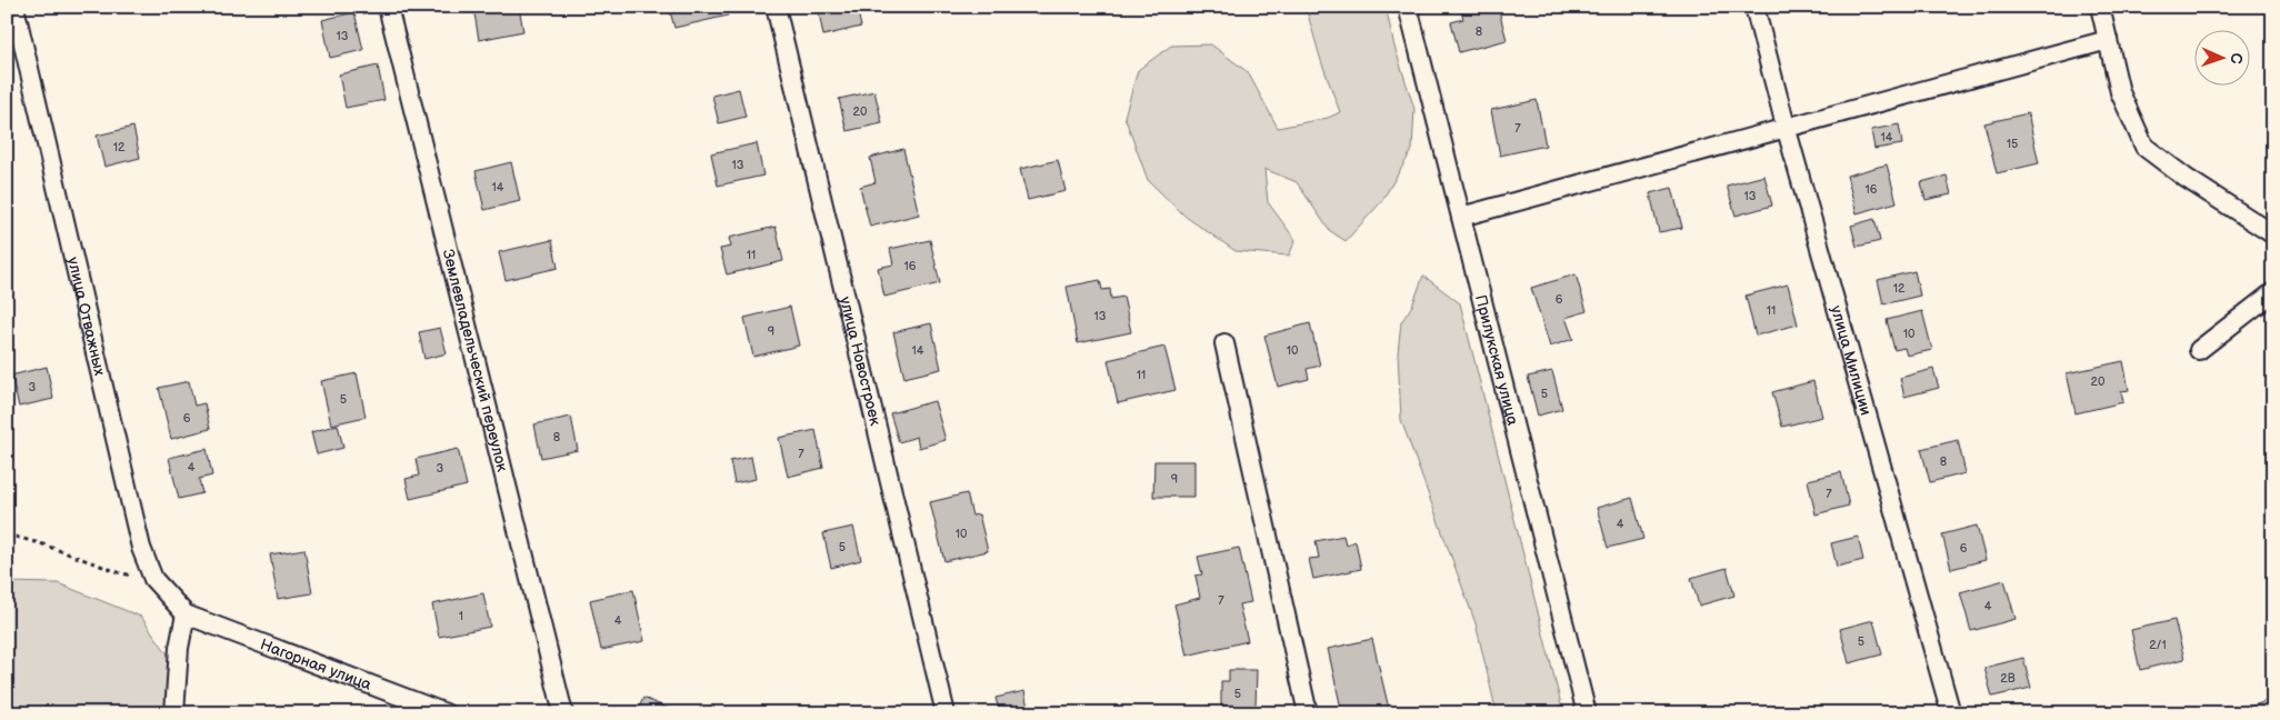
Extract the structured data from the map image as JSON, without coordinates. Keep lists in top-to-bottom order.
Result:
{
  "streets": {
    "street": [
      "улица Отважных",
      "Землевладельческий переулок",
      "улица Новостроек",
      "Прилукская улица",
      "улица Милиции",
      "Нагорная улица"
    ]
  },
  "crossings": [
    ["улица Отважных", "Нагорная улица"]
  ],
  "house_numbers": [
    "8",
    "13",
    "20",
    "7",
    "14",
    "15",
    "12",
    "13",
    "14",
    "16",
    "13",
    "11",
    "16",
    "12",
    "6",
    "11",
    "13",
    "9",
    "10",
    "14",
    "10",
    "11",
    "20",
    "3",
    "5",
    "5",
    "6",
    "8",
    "7",
    "8",
    "4",
    "3",
    "9",
    "7",
    "4",
    "10",
    "5",
    "6",
    "7",
    "4",
    "1",
    "4",
    "5",
    "2/1",
    "2В",
    "5"
  ],
  "north": "right"
}
